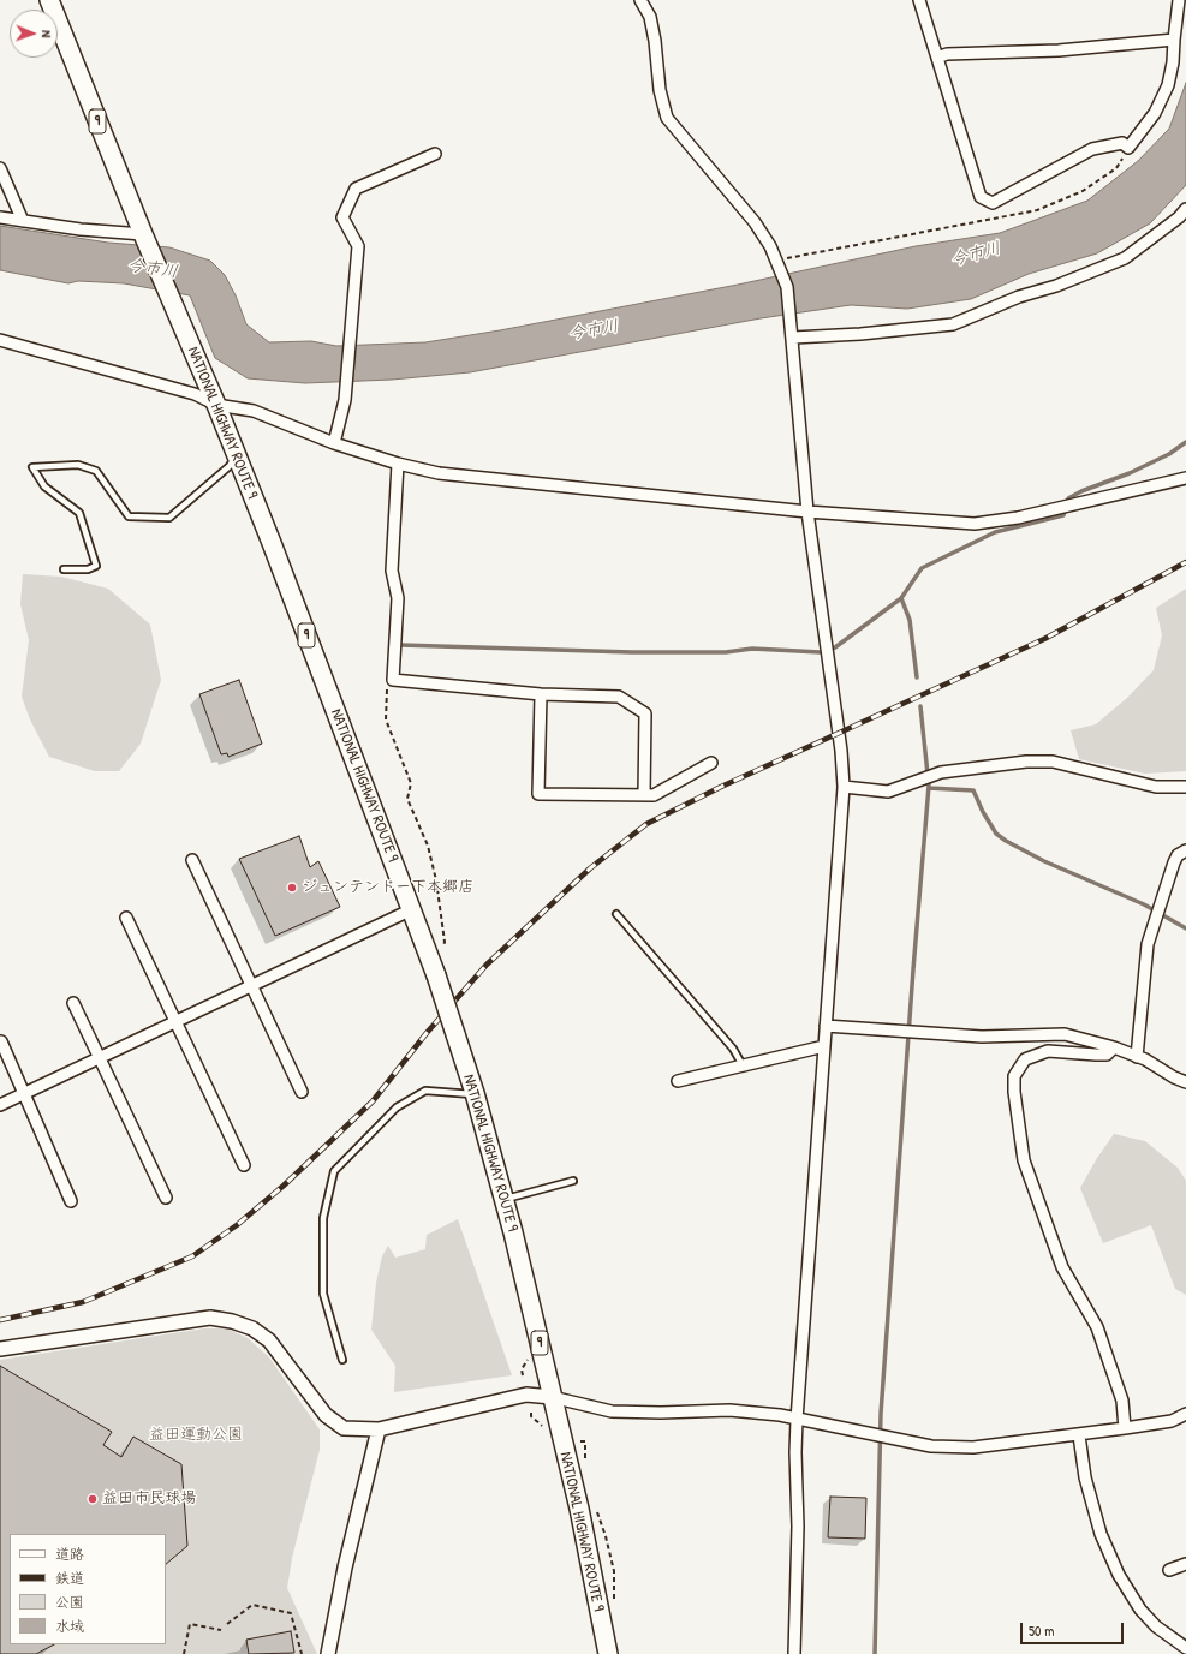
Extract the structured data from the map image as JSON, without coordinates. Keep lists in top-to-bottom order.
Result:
{
  "streets": {
    "highway": ["9", "NATIONAL HIGHWAY ROUTE 9"]
  },
  "water": ["今市川"],
  "parks": ["益田運動公園"],
  "places": ["ジュンテンドー下本郷店", "益田市民球場"],
  "legend": [
    "道路",
    "鉄道",
    "公園",
    "水域"
  ],
  "scale_bar": "50 m",
  "north": "right"
}
